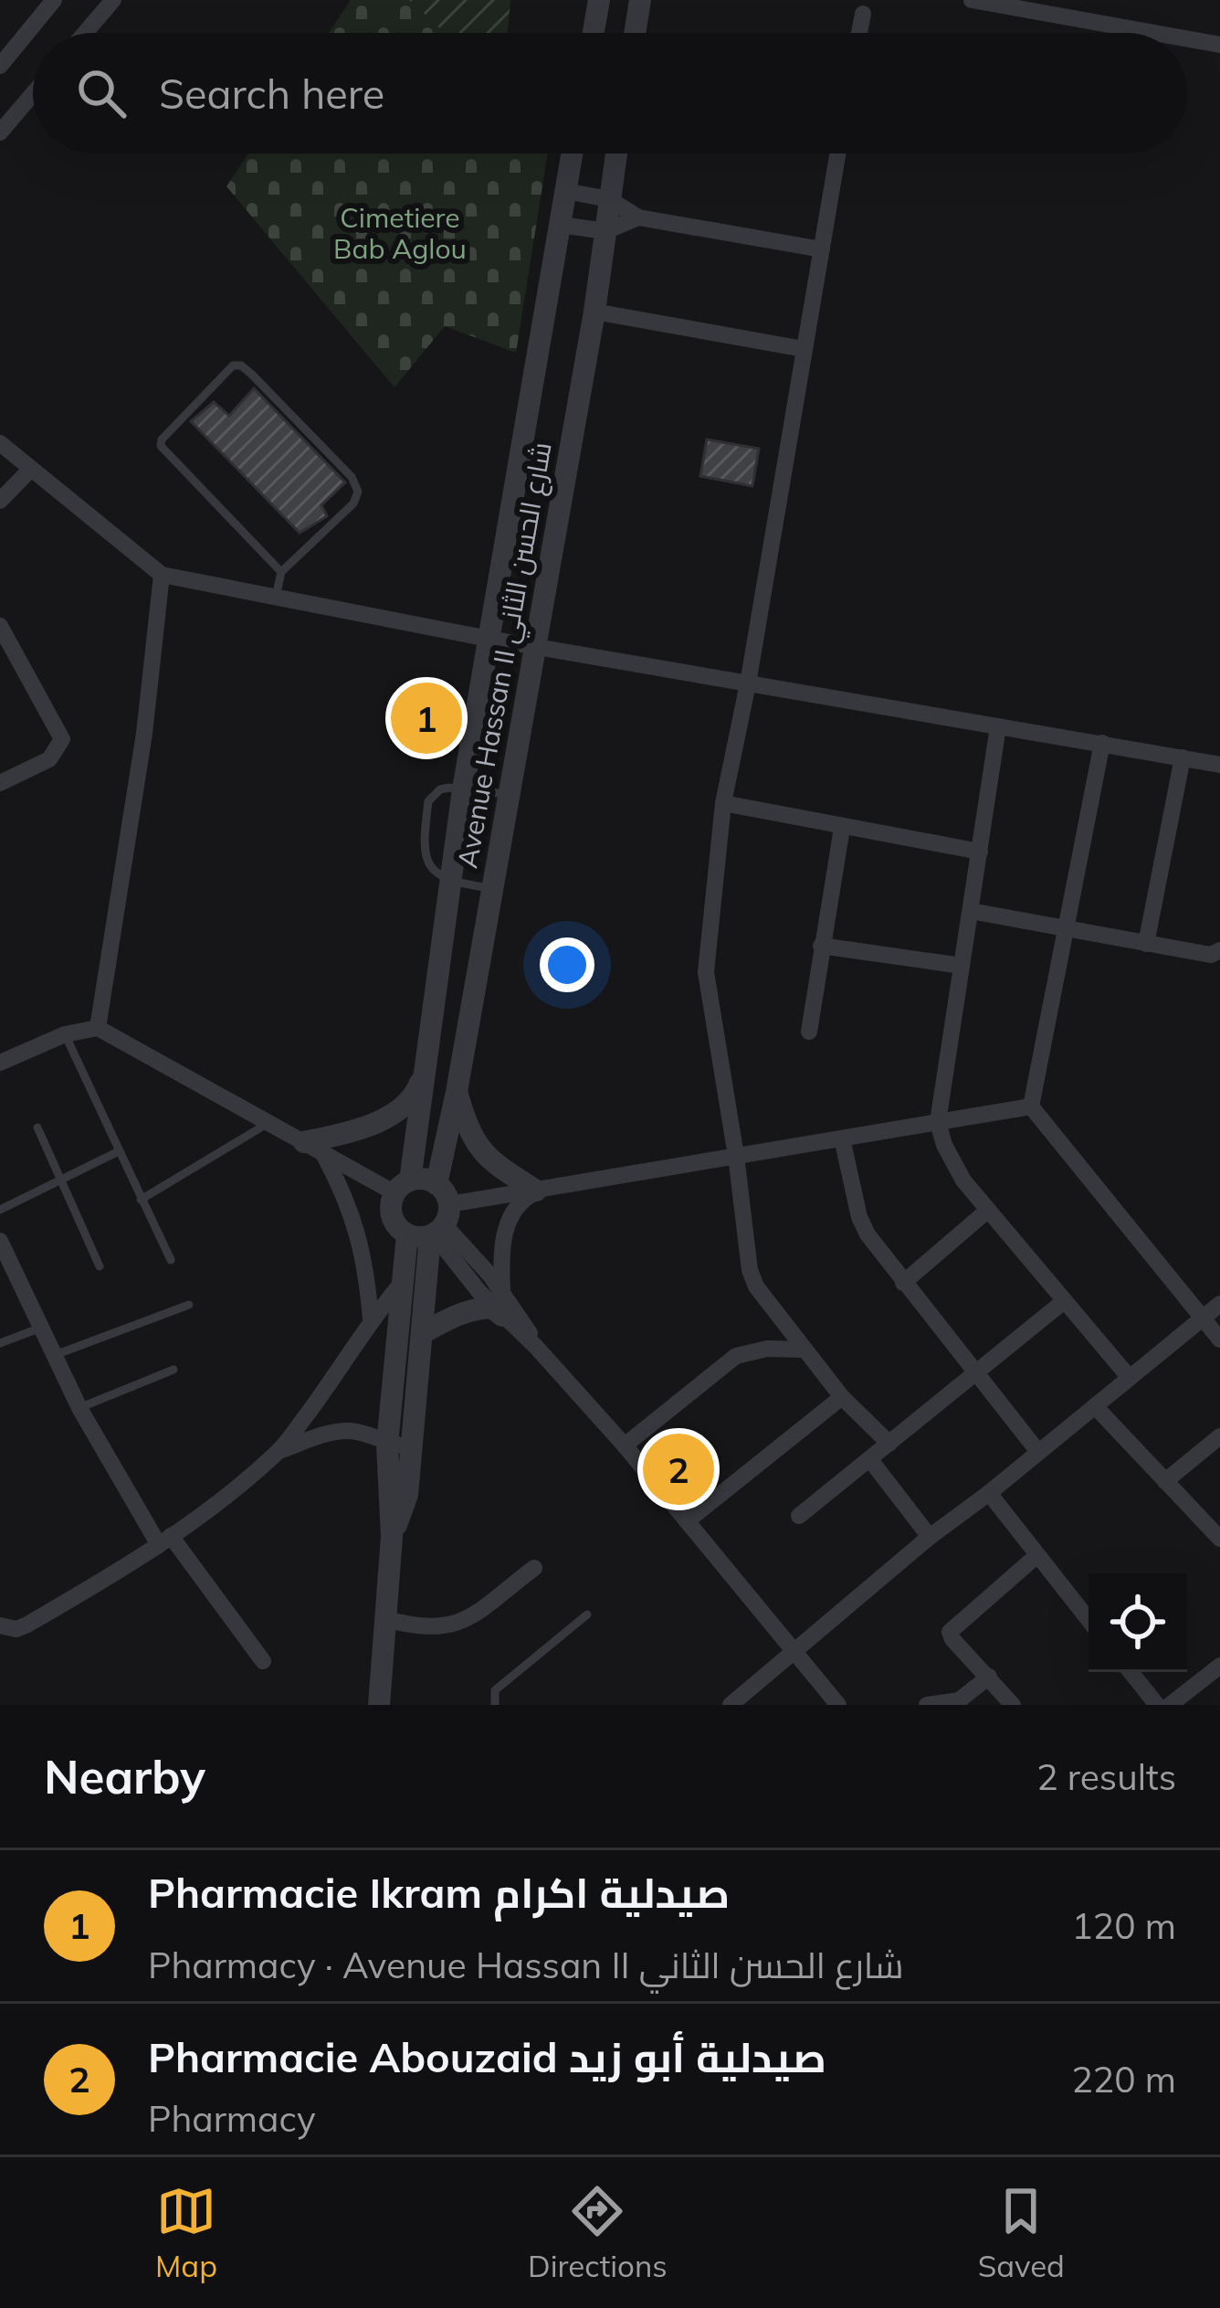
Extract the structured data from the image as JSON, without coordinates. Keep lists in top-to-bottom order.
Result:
{
  "streets": {
    "street": ["Avenue Hassan II شارع الحسن الثاني"]
  },
  "parks": ["Cimetiere Bab Aglou"],
  "page": {
    "search": "Search here",
    "pins": ["1", "2"],
    "heading": ["Nearby", "2 results"],
    "list": [
      {
        "mark": "1",
        "name": "Pharmacie Ikram صيدلية اكرام",
        "note": "Pharmacy · Avenue Hassan II شارع الحسن الثاني",
        "value": "120 m"
      },
      {
        "mark": "2",
        "name": "Pharmacie Abouzaid صيدلية أبو زيد",
        "note": "Pharmacy",
        "value": "220 m"
      }
    ],
    "nav": ["Map", "Directions", "Saved"]
  }
}
